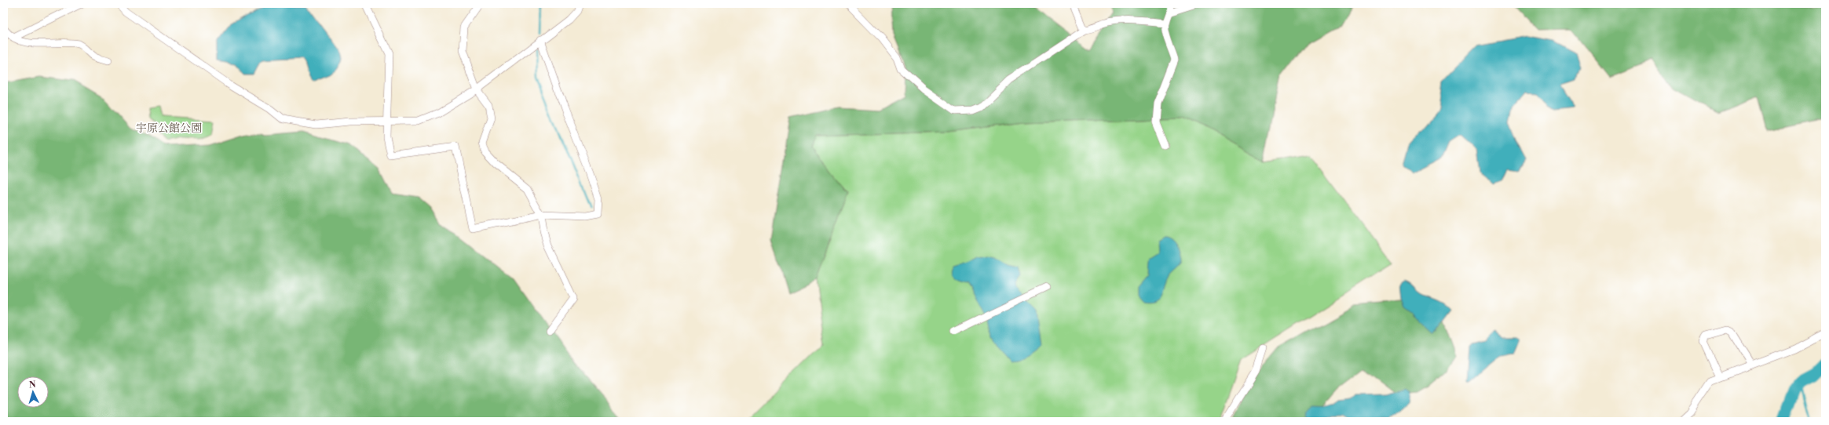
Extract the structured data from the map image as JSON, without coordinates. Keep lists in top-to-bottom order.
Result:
{
  "parks": ["宇原公館公園"],
  "north": "top"
}
